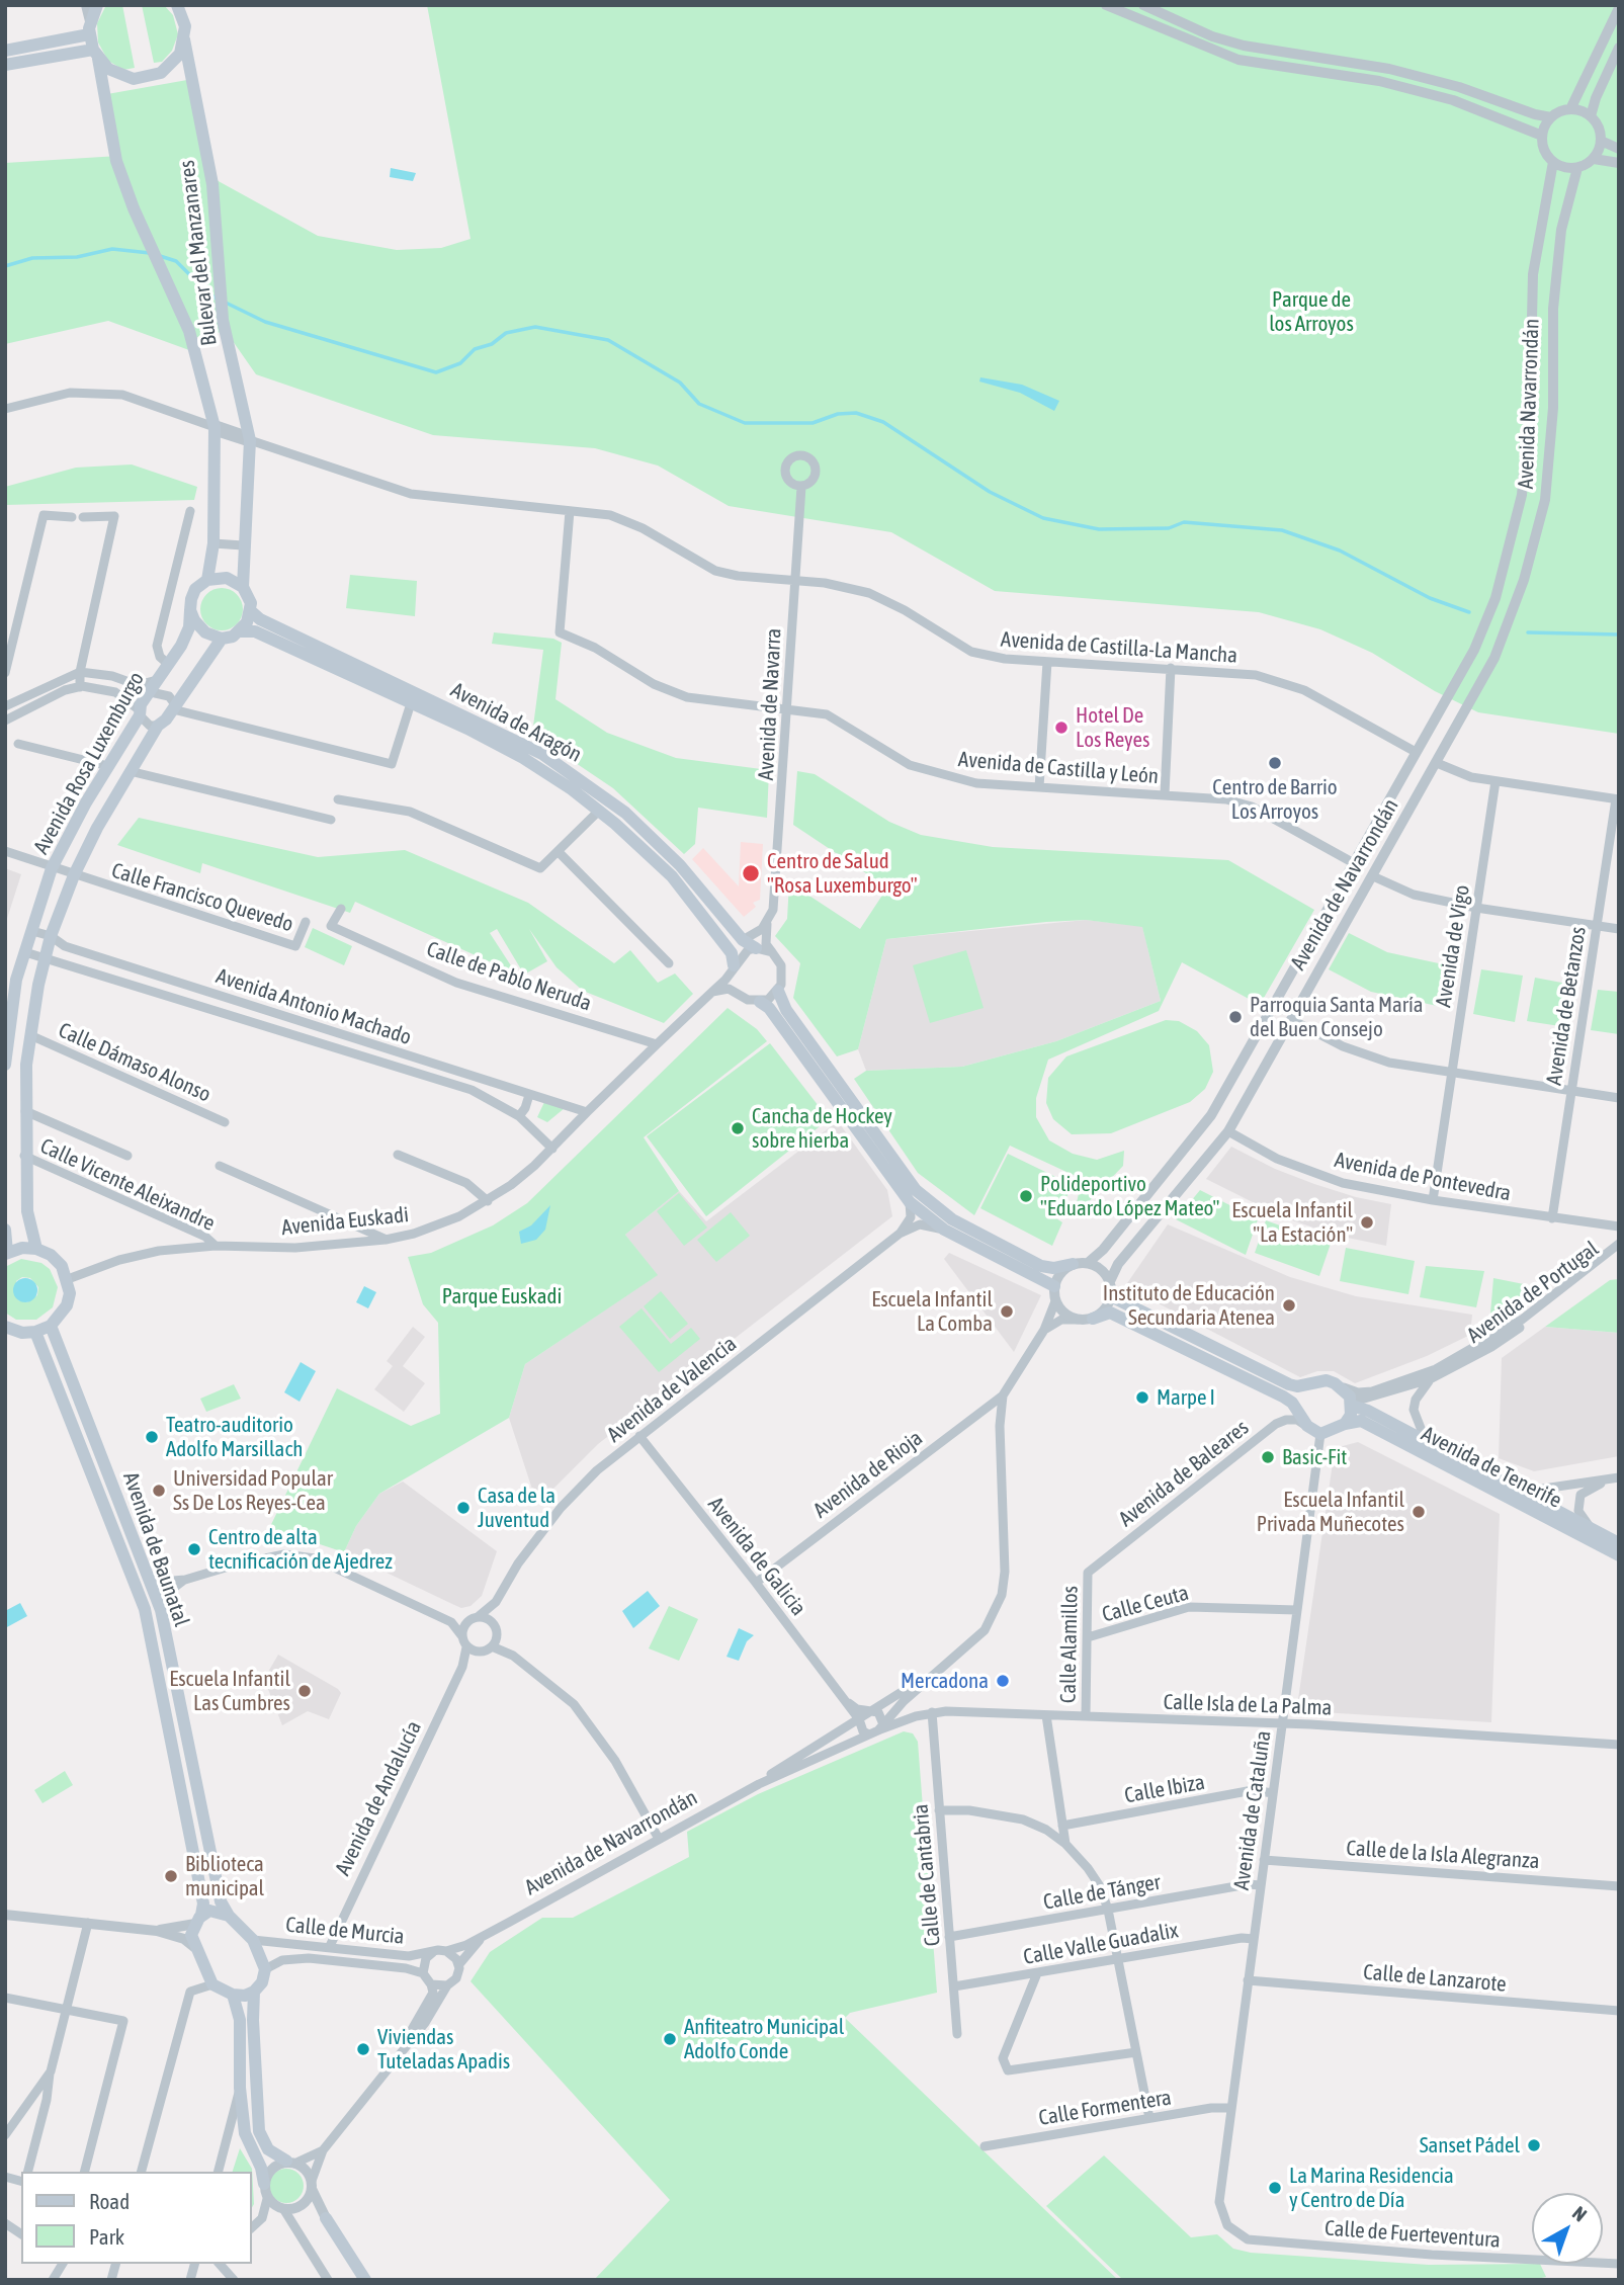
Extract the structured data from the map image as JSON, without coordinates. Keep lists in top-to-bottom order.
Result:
{
  "streets": {
    "main road": [
      "Bulevar del Manzanares",
      "Avenida de Aragón",
      "Avenida Rosa Luxemburgo",
      "Avenida de Tenerife",
      "Avenida de Baunatal"
    ],
    "street": [
      "Avenida Navarrondán",
      "Avenida de Castilla-La Mancha",
      "Avenida de Navarra",
      "Avenida de Castilla y León",
      "Avenida de Navarrondán",
      "Calle Francisco Quevedo",
      "Avenida de Vigo",
      "Calle de Pablo Neruda",
      "Avenida de Betanzos",
      "Avenida Antonio Machado",
      "Calle Dámaso Alonso",
      "Avenida de Pontevedra",
      "Calle Vicente Aleixandre",
      "Avenida Euskadi",
      "Avenida de Portugal",
      "Avenida de Valencia",
      "Avenida de Baleares",
      "Avenida de Rioja",
      "Avenida de Galicia",
      "Calle Ceuta",
      "Calle Alamillos",
      "Calle Isla de La Palma",
      "Calle Ibiza",
      "Avenida de Andalucía",
      "Avenida de Cataluña",
      "Calle de la Isla Alegranza",
      "Calle de Cantabria",
      "Calle de Tánger",
      "Calle de Murcia",
      "Calle Valle Guadalix",
      "Calle de Lanzarote",
      "Calle Formentera",
      "Calle de Fuerteventura"
    ]
  },
  "crossings": [
    ["Bulevar del Manzanares", "Avenida de Castilla-La Mancha"],
    ["Bulevar del Manzanares", "Avenida de Aragón"],
    ["Bulevar del Manzanares", "Avenida Rosa Luxemburgo"],
    ["Avenida Navarrondán", "Avenida de Navarrondán"],
    ["Avenida de Castilla-La Mancha", "Avenida de Navarra"],
    ["Avenida de Castilla-La Mancha", "Avenida de Castilla y León"],
    ["Avenida de Castilla-La Mancha", "Avenida de Navarrondán"],
    ["Avenida de Navarra", "Avenida de Castilla y León"],
    ["Avenida de Aragón", "Avenida Rosa Luxemburgo"],
    ["Avenida de Aragón", "Avenida Euskadi"],
    ["Avenida Rosa Luxemburgo", "Calle Francisco Quevedo"],
    ["Avenida Rosa Luxemburgo", "Avenida Antonio Machado"],
    ["Avenida Rosa Luxemburgo", "Calle Dámaso Alonso"],
    ["Avenida Rosa Luxemburgo", "Calle Vicente Aleixandre"],
    ["Avenida de Castilla y León", "Avenida de Navarrondán"],
    ["Avenida de Navarrondán", "Avenida de Pontevedra"],
    ["Avenida de Navarrondán", "Avenida de Rioja"],
    ["Avenida de Navarrondán", "Avenida de Galicia"],
    ["Avenida de Navarrondán", "Calle Isla de La Palma"],
    ["Avenida de Navarrondán", "Calle de Murcia"],
    ["Avenida de Vigo", "Avenida de Pontevedra"],
    ["Calle de Pablo Neruda", "Avenida Euskadi"],
    ["Avenida de Betanzos", "Avenida de Pontevedra"],
    ["Avenida Antonio Machado", "Avenida Euskadi"],
    ["Calle Vicente Aleixandre", "Avenida Euskadi"],
    ["Avenida de Portugal", "Avenida de Tenerife"],
    ["Avenida de Portugal", "Avenida de Baleares"],
    ["Avenida de Portugal", "Avenida de Cataluña"],
    ["Avenida de Valencia", "Avenida de Galicia"],
    ["Avenida de Valencia", "Avenida de Andalucía"],
    ["Avenida de Tenerife", "Avenida de Baleares"],
    ["Avenida de Tenerife", "Avenida de Cataluña"],
    ["Avenida de Baleares", "Calle Alamillos"],
    ["Avenida de Baleares", "Avenida de Cataluña"],
    ["Avenida de Rioja", "Avenida de Galicia"],
    ["Avenida de Baunatal", "Calle de Murcia"],
    ["Avenida de Galicia", "Calle Isla de La Palma"],
    ["Calle Ceuta", "Calle Alamillos"],
    ["Calle Ceuta", "Avenida de Cataluña"],
    ["Calle Alamillos", "Calle Isla de La Palma"],
    ["Calle Isla de La Palma", "Avenida de Cataluña"],
    ["Calle Isla de La Palma", "Calle de Cantabria"],
    ["Calle Ibiza", "Avenida de Cataluña"],
    ["Avenida de Andalucía", "Calle de Murcia"],
    ["Avenida de Cataluña", "Calle de la Isla Alegranza"],
    ["Avenida de Cataluña", "Calle de Tánger"],
    ["Avenida de Cataluña", "Calle Valle Guadalix"],
    ["Avenida de Cataluña", "Calle de Lanzarote"],
    ["Avenida de Cataluña", "Calle Formentera"],
    ["Avenida de Cataluña", "Calle de Fuerteventura"],
    ["Calle de Cantabria", "Calle de Tánger"],
    ["Calle de Cantabria", "Calle Valle Guadalix"]
  ],
  "parks": ["Parque de los Arroyos", "Parque Euskadi"],
  "places": [
    "Hotel De Los Reyes",
    "Centro de Barrio Los Arroyos",
    "Centro de Salud \"Rosa Luxemburgo\"",
    "Parroquia Santa María del Buen Consejo",
    "Cancha de Hockey sobre hierba",
    "Polideportivo \"Eduardo López Mateo\"",
    "Escuela Infantil \"La Estación\"",
    "Instituto de Educación Secundaria Atenea",
    "Escuela Infantil La Comba",
    "Marpe I",
    "Teatro-auditorio Adolfo Marsillach",
    "Basic-Fit",
    "Universidad Popular Ss De Los Reyes-Cea",
    "Casa de la Juventud",
    "Escuela Infantil Privada Muñecotes",
    "Centro de alta tecnificación de Ajedrez",
    "Mercadona",
    "Escuela Infantil Las Cumbres",
    "Biblioteca municipal",
    "Anfiteatro Municipal Adolfo Conde",
    "Viviendas Tuteladas Apadis",
    "Sanset Pádel",
    "La Marina Residencia y Centro de Día"
  ],
  "legend": ["Road", "Park"],
  "north": "top right"
}
